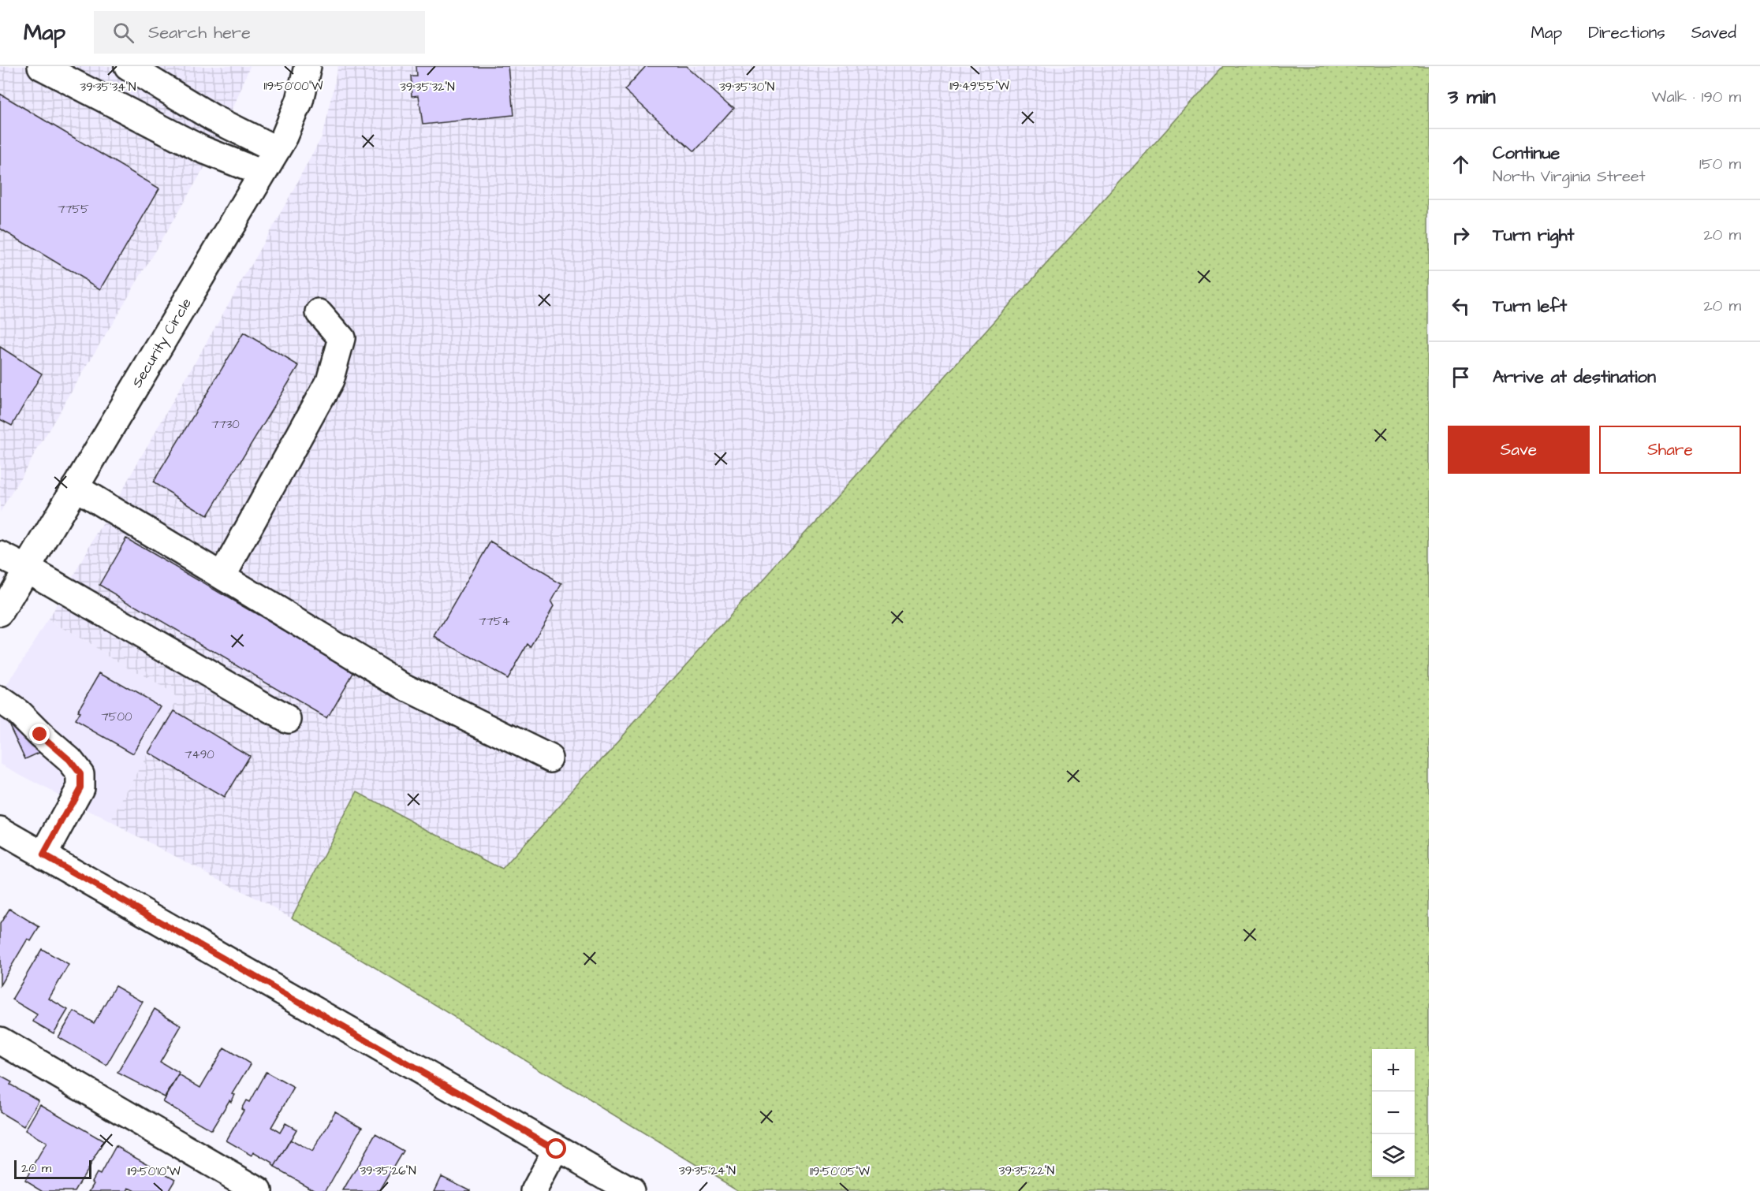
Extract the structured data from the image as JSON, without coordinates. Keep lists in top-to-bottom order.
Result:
{
  "streets": {
    "main road": ["Security Circle"]
  },
  "house_numbers": [
    "7755",
    "7730",
    "7754",
    "7500",
    "7490"
  ],
  "scale_bar": "20 m",
  "page": {
    "header": "Map",
    "search": "Search here",
    "nav": ["Map", "Directions", "Saved"],
    "heading": ["3 min", "Walk · 190 m"],
    "list": [
      ["Continue", "North Virginia Street", "150 m"],
      ["Turn right", "20 m"],
      ["Turn left", "20 m"],
      "Arrive at destination"
    ],
    "buttons": ["Save", "Share"],
    "map_buttons": ["+", "−"],
    "scale": "20 m"
  },
  "coordinates": [
    "119°50'00\"W",
    "119°49'55\"W",
    "39°35'34\"N",
    "39°35'32\"N",
    "39°35'30\"N",
    "39°35'26\"N",
    "39°35'24\"N",
    "39°35'22\"N",
    "119°50'10\"W",
    "119°50'05\"W"
  ]
}
